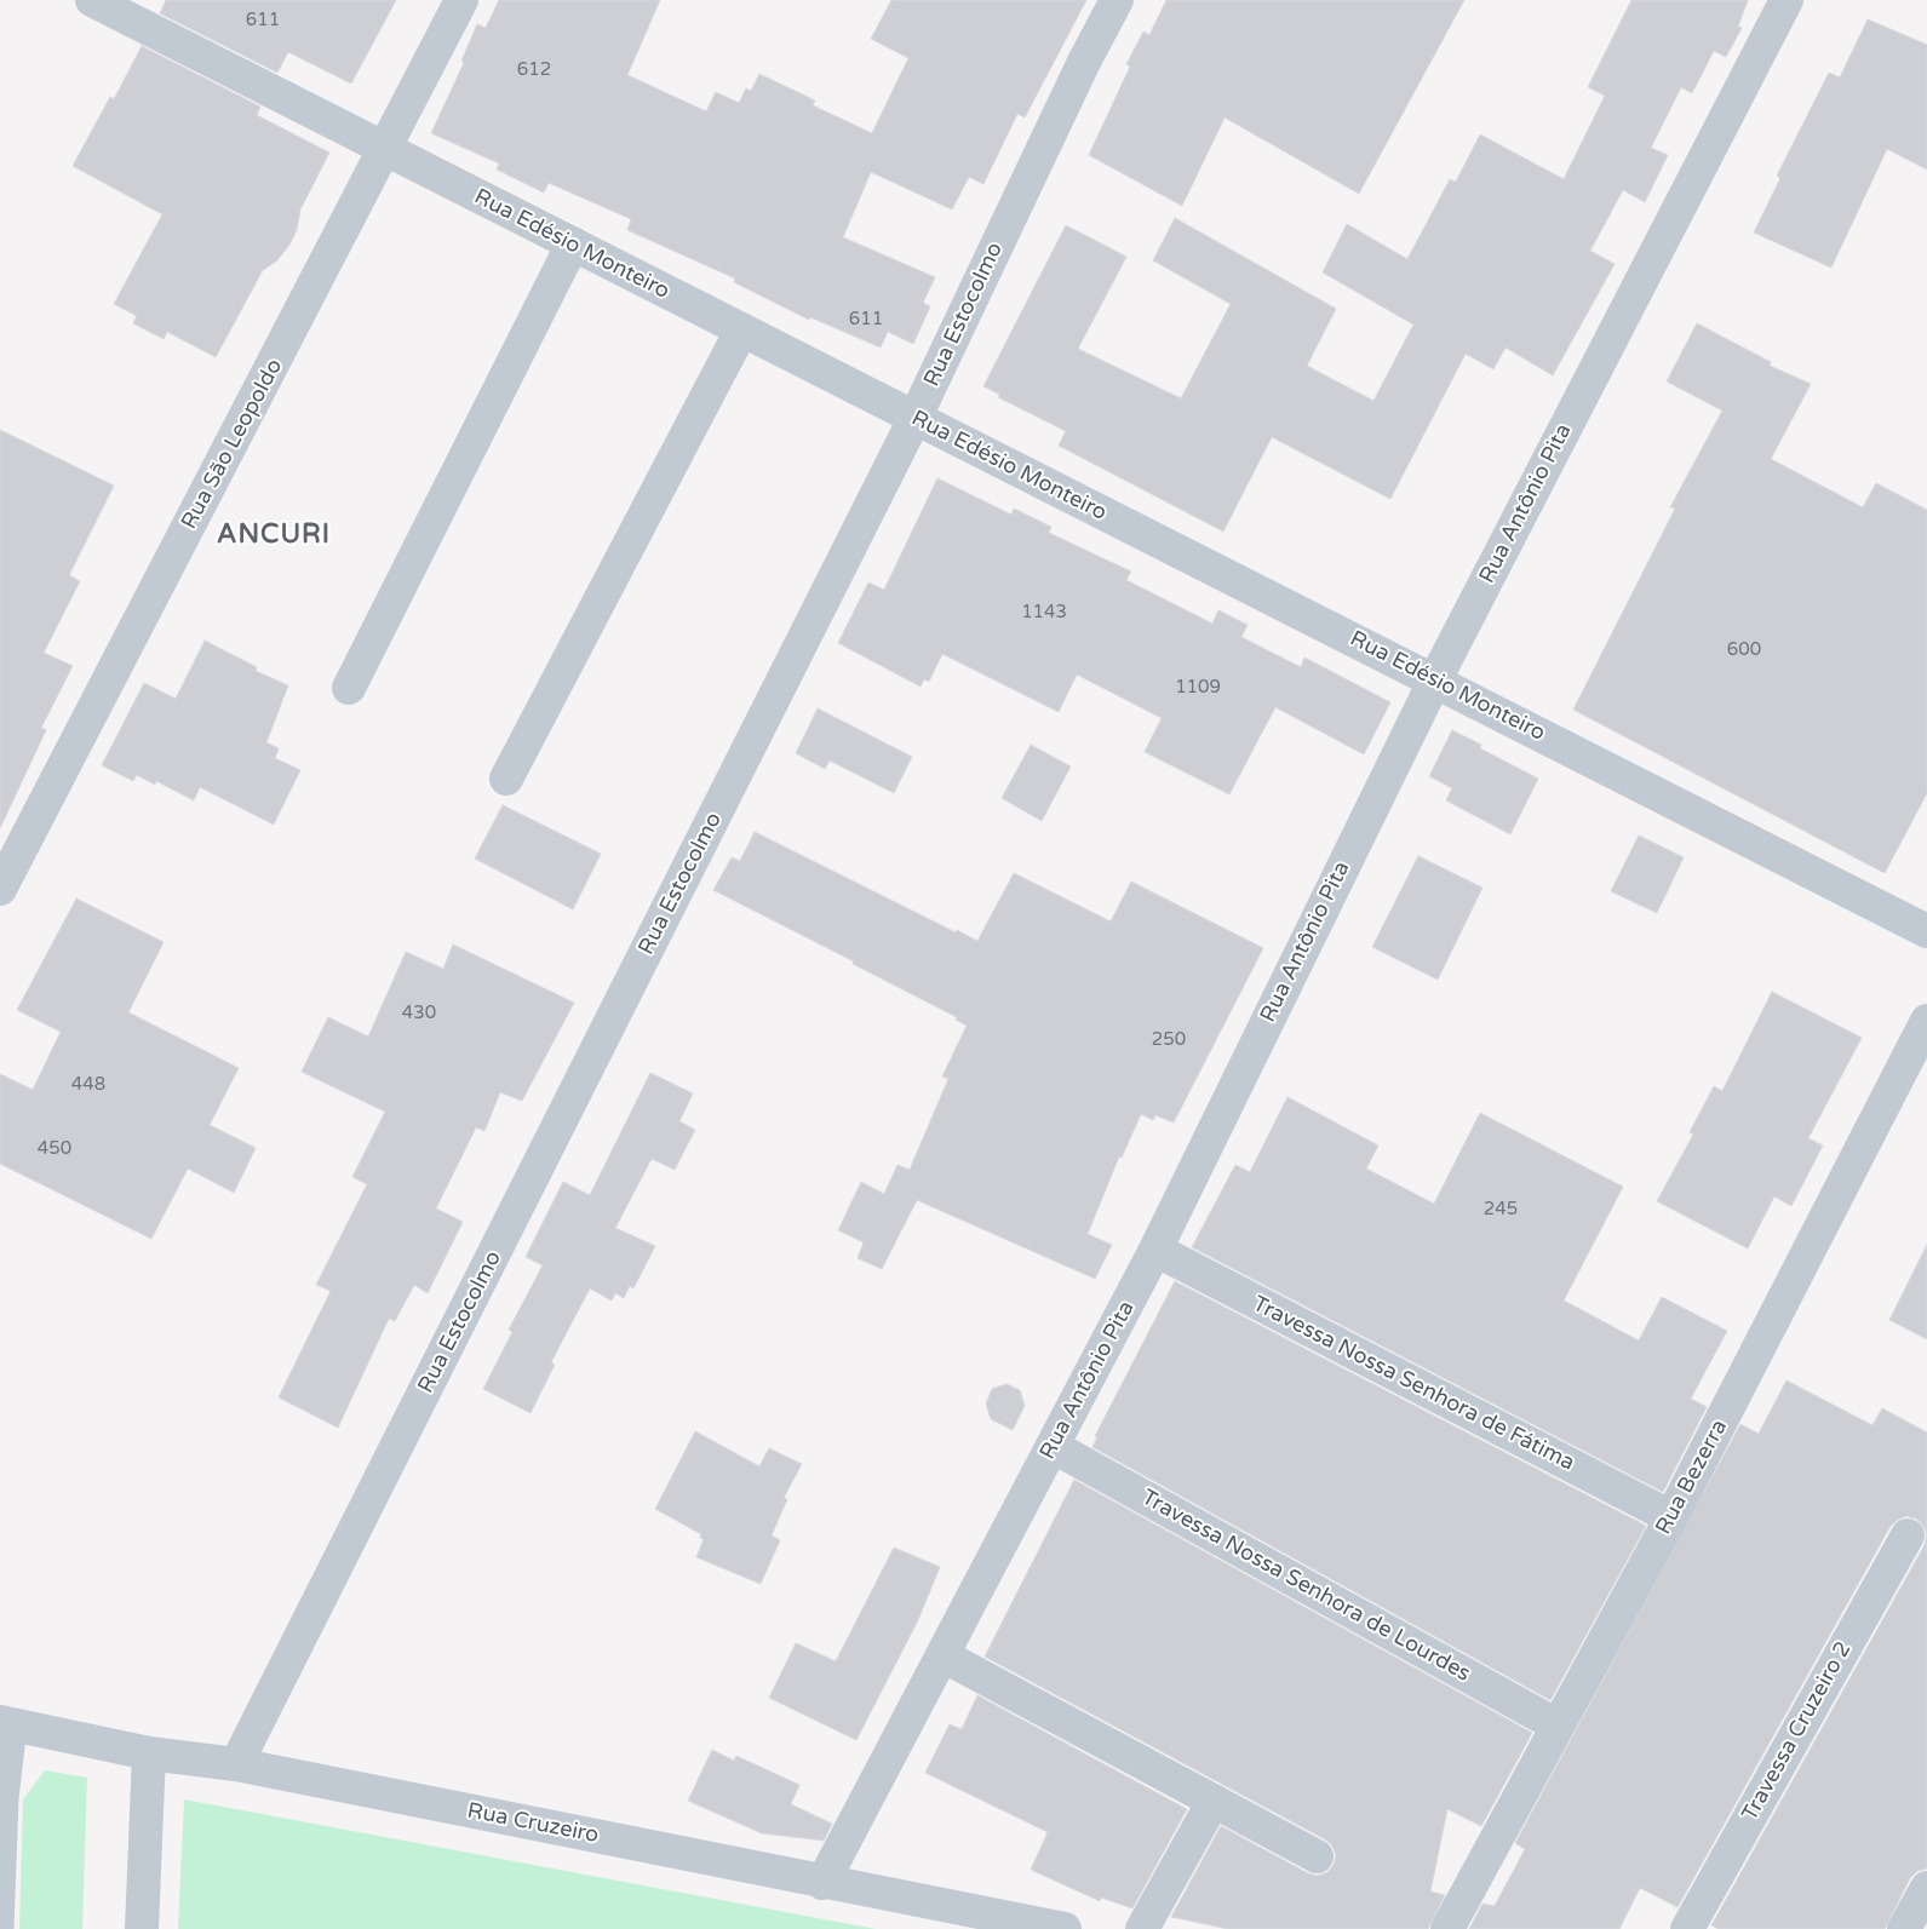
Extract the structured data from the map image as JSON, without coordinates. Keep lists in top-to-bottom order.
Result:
{
  "streets": {
    "street": [
      "Rua Edésio Monteiro",
      "Rua Estocolmo",
      "Rua São Leopoldo",
      "Rua Antônio Pita",
      "Travessa Nossa Senhora de Fátima",
      "Rua Bezerra",
      "Travessa Nossa Senhora de Lourdes",
      "Travessa Cruzeiro 2",
      "Rua Cruzeiro"
    ]
  },
  "crossings": [
    ["Rua Edésio Monteiro", "Rua Estocolmo"],
    ["Rua Edésio Monteiro", "Rua São Leopoldo"],
    ["Rua Edésio Monteiro", "Rua Antônio Pita"],
    ["Rua Estocolmo", "Rua Cruzeiro"],
    ["Rua Antônio Pita", "Travessa Nossa Senhora de Fátima"],
    ["Rua Antônio Pita", "Travessa Nossa Senhora de Lourdes"],
    ["Rua Antônio Pita", "Rua Cruzeiro"],
    ["Travessa Nossa Senhora de Fátima", "Rua Bezerra"],
    ["Rua Bezerra", "Travessa Nossa Senhora de Lourdes"]
  ],
  "districts": ["ANCURI"],
  "house_numbers": [
    "611",
    "612",
    "611",
    "1143",
    "600",
    "1109",
    "430",
    "250",
    "448",
    "450",
    "245"
  ]
}
